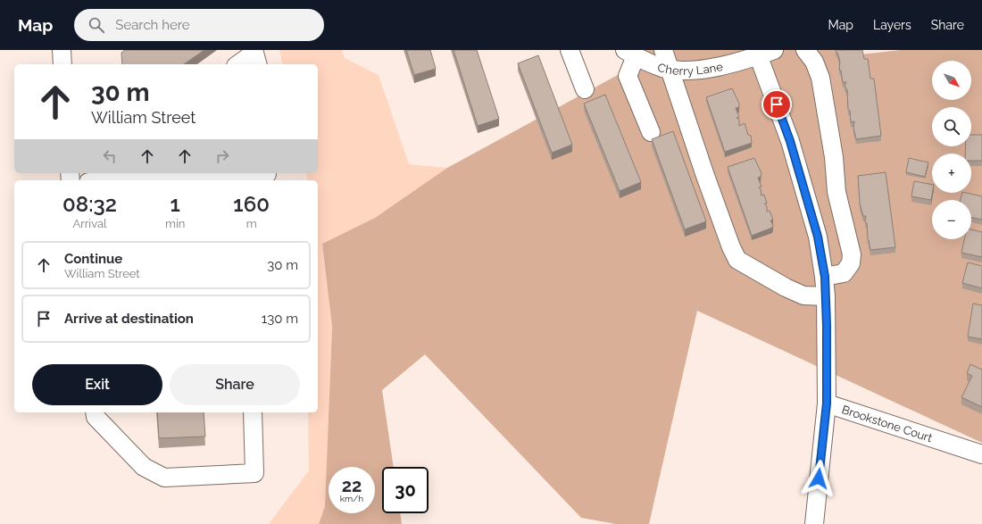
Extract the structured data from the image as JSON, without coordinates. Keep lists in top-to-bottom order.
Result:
{
  "streets": {
    "street": ["Cherry Lane", "Brookstone Court"]
  },
  "north": "bottom right",
  "page": {
    "header": "Map",
    "search": "Search here",
    "nav": ["Map", "Layers", "Share"],
    "map_buttons": ["+", "−"],
    "turn": ["30 m", "William Street"],
    "eta": [
      "08:32",
      "Arrival",
      "1",
      "min",
      "160",
      "m"
    ],
    "list": [
      {
        "name": "Continue",
        "note": "William Street",
        "value": "30 m"
      },
      {
        "name": "Arrive at destination",
        "value": "130 m"
      }
    ],
    "buttons": ["Exit", "Share"],
    "speed": "22 km/h",
    "limit": "30"
  }
}
